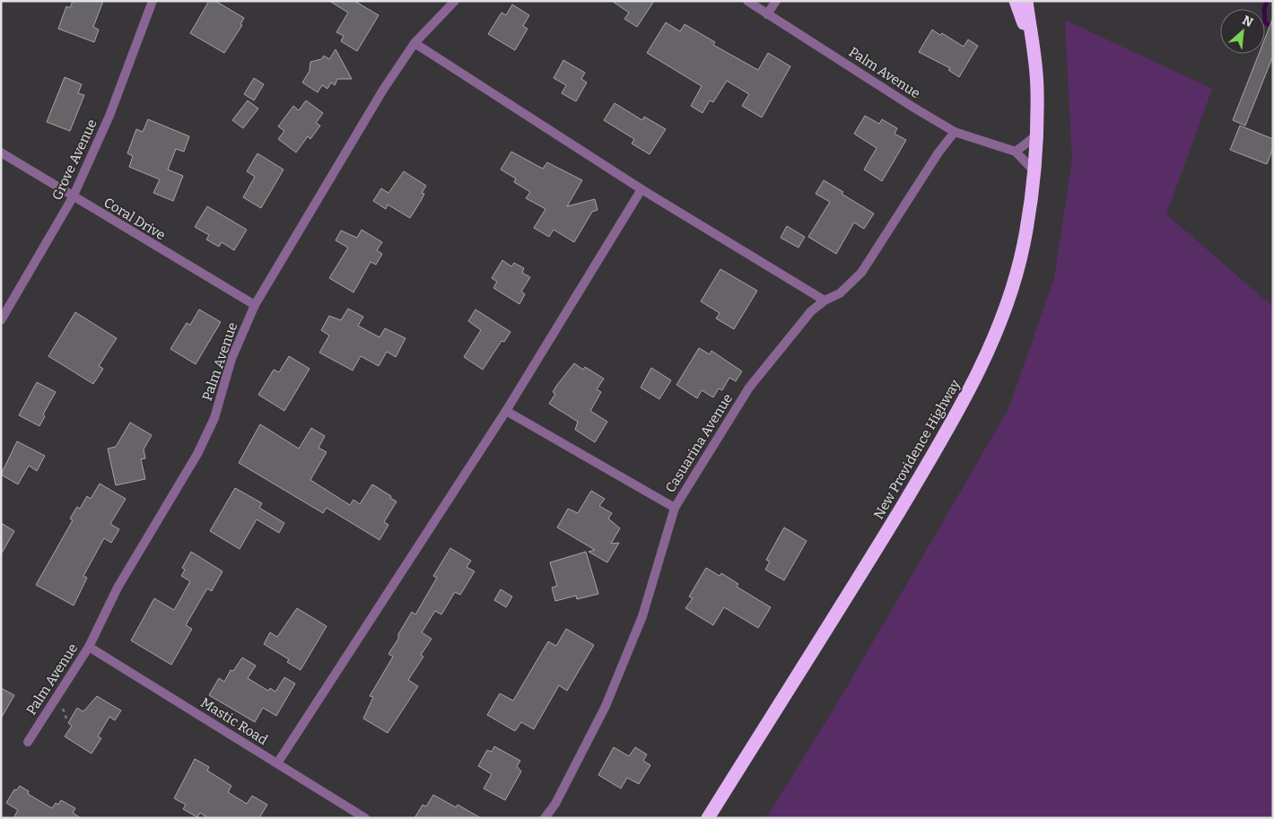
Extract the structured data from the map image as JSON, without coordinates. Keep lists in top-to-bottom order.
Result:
{
  "streets": {
    "highway": ["New Providence Highway"],
    "street": [
      "Palm Avenue",
      "Grove Avenue",
      "Coral Drive",
      "Casuarina Avenue",
      "Mastic Road"
    ]
  },
  "crossings": [
    ["Palm Avenue", "Coral Drive"],
    ["Palm Avenue", "Casuarina Avenue"],
    ["Palm Avenue", "New Providence Highway"],
    ["Palm Avenue", "Mastic Road"],
    ["Grove Avenue", "Coral Drive"]
  ],
  "north": "top right"
}
